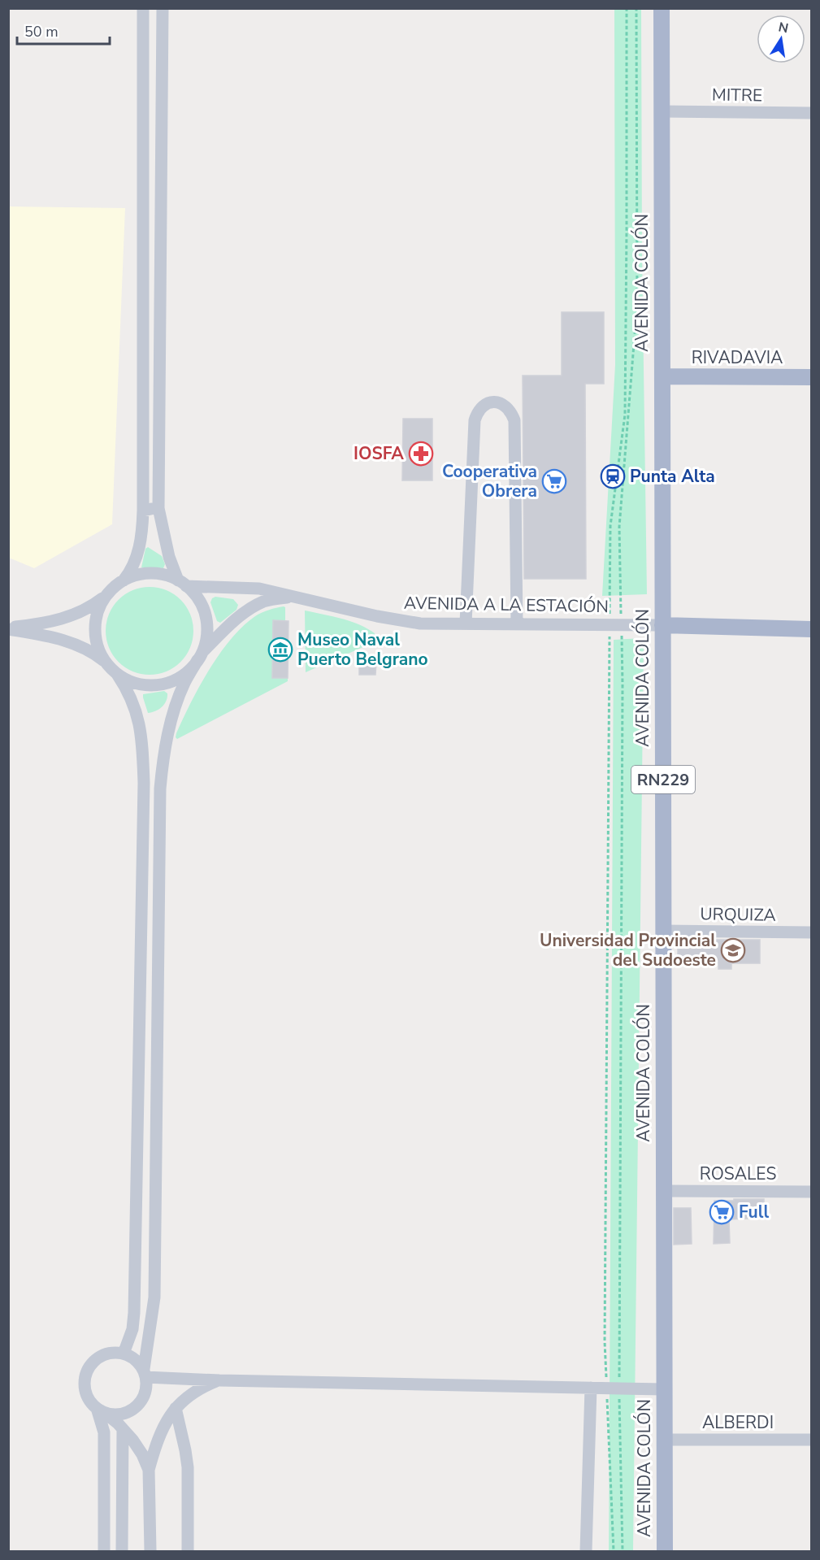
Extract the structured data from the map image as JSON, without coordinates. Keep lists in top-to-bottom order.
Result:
{
  "streets": {
    "main road": ["AVENIDA COLÓN", "RIVADAVIA", "RN229"],
    "street": [
      "MITRE",
      "AVENIDA A LA ESTACIÓN",
      "URQUIZA",
      "ROSALES",
      "ALBERDI"
    ]
  },
  "crossings": [
    ["MITRE", "AVENIDA COLÓN"],
    ["AVENIDA COLÓN", "RIVADAVIA"],
    ["AVENIDA COLÓN", "AVENIDA A LA ESTACIÓN"],
    ["AVENIDA COLÓN", "URQUIZA"],
    ["AVENIDA COLÓN", "ROSALES"],
    ["AVENIDA COLÓN", "ALBERDI"]
  ],
  "places": {
    "pharmacy": ["IOSFA"],
    "station": ["Punta Alta"],
    "supermarket": ["Cooperativa Obrera", "Full"],
    "museum": ["Museo Naval Puerto Belgrano"],
    "school or university": ["Universidad Provincial del Sudoeste"]
  },
  "scale_bar": "50 m",
  "north": "top"
}
